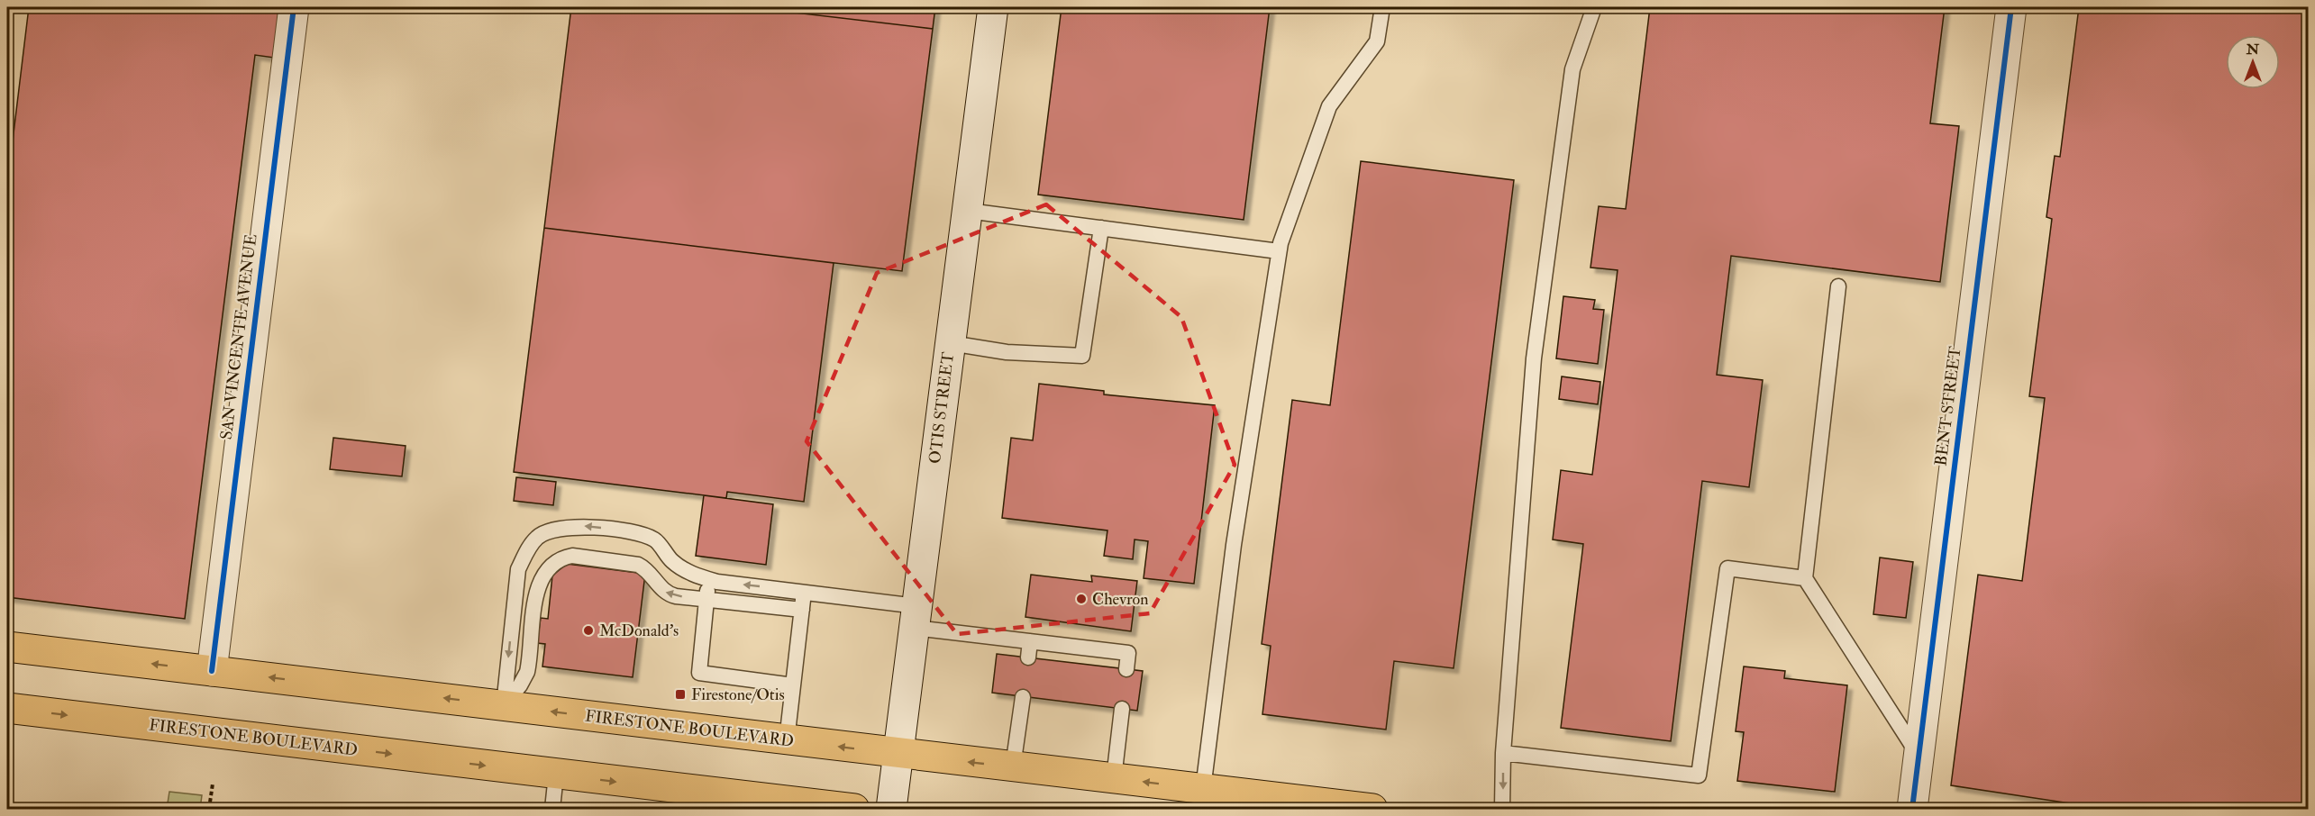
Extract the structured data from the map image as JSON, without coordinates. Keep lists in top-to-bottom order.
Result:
{
  "streets": {
    "main road": ["FIRESTONE BOULEVARD"],
    "street": ["SAN VINCENTE AVENUE", "BENT STREET", "OTIS STREET"]
  },
  "crossings": [
    ["SAN VINCENTE AVENUE", "FIRESTONE BOULEVARD"],
    ["OTIS STREET", "FIRESTONE BOULEVARD"]
  ],
  "places": {
    "other": ["Chevron", "McDonald's"],
    "transit": ["Firestone/Otis"]
  },
  "north": "top"
}
